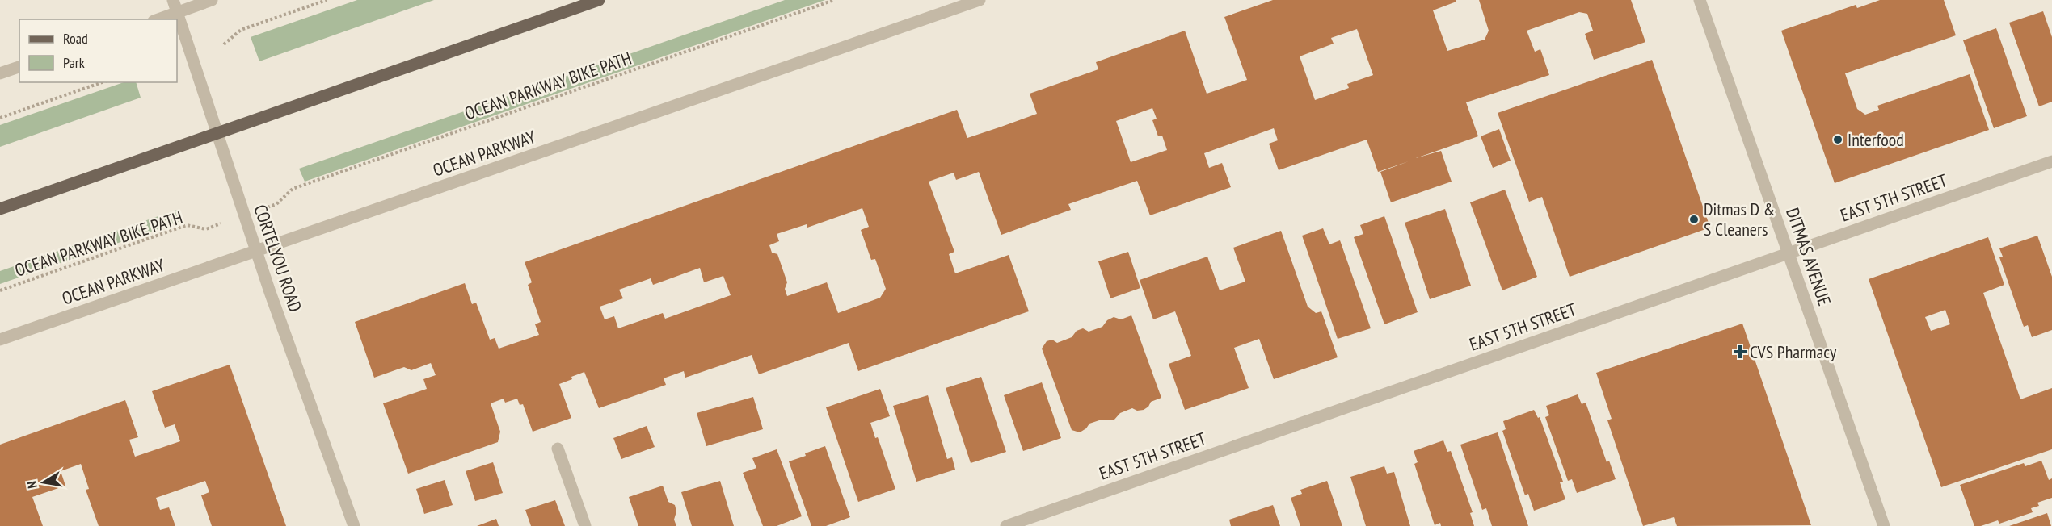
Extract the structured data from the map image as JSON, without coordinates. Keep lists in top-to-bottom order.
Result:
{
  "streets": {
    "street": [
      "OCEAN PARKWAY",
      "EAST 5TH STREET",
      "DITMAS AVENUE",
      "CORTELYOU ROAD"
    ],
    "path": ["OCEAN PARKWAY BIKE PATH"]
  },
  "crossings": [
    ["OCEAN PARKWAY", "CORTELYOU ROAD"],
    ["EAST 5TH STREET", "DITMAS AVENUE"]
  ],
  "places": {
    "other": ["Interfood", "Ditmas D & S Cleaners"],
    "health": ["CVS Pharmacy"]
  },
  "legend": ["Road", "Park"],
  "north": "left"
}
